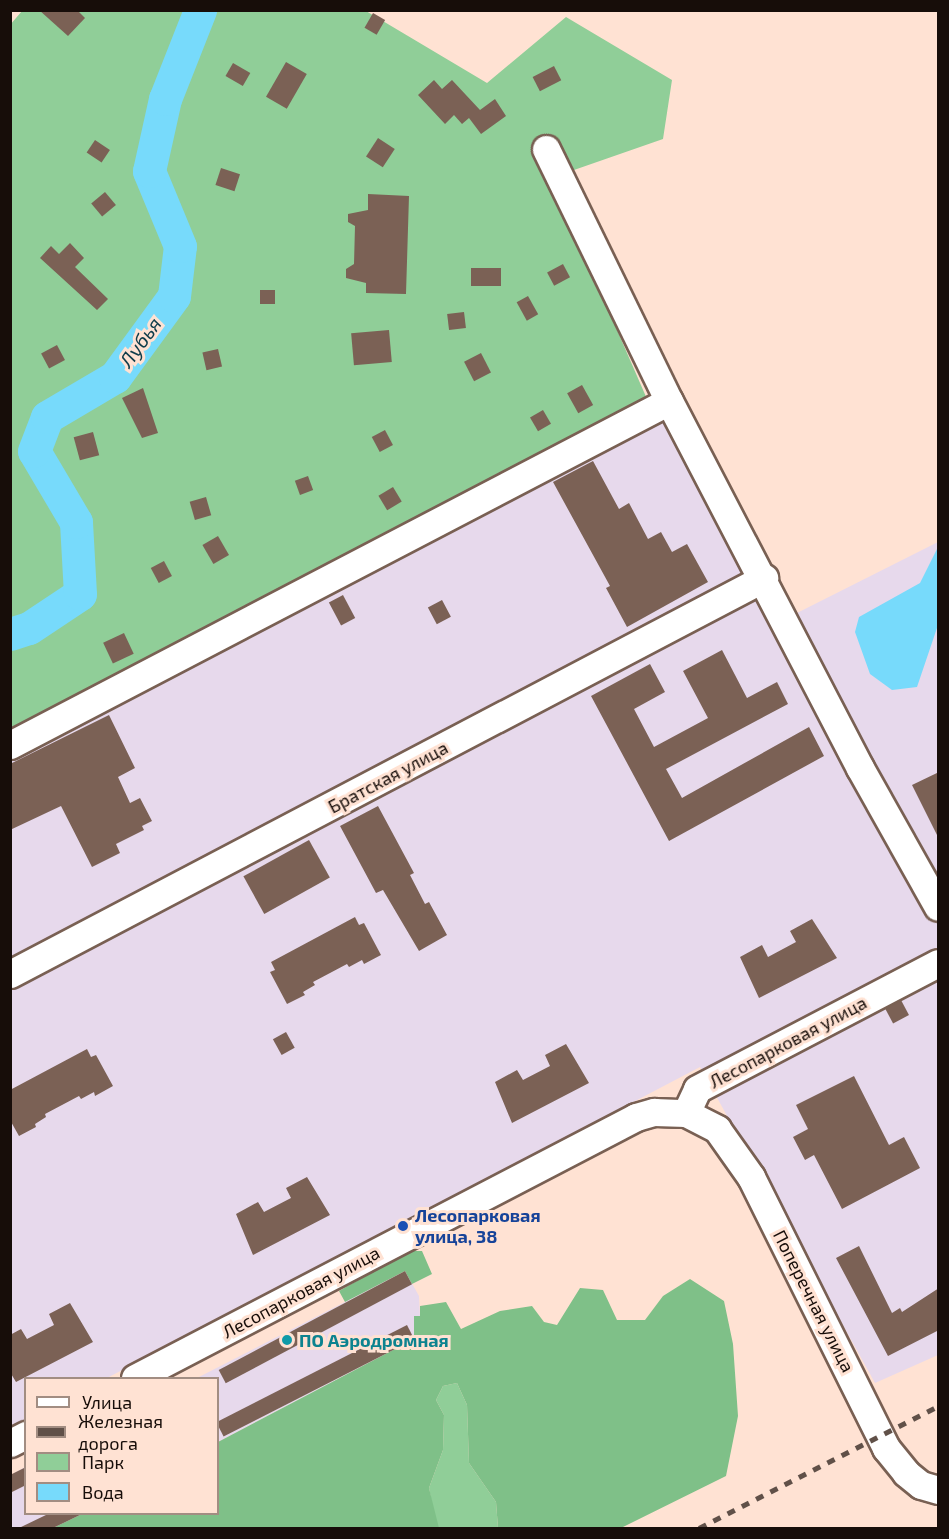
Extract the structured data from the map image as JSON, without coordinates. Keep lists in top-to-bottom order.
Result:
{
  "streets": {
    "street": ["Братская улица", "Лесопарковая улица", "Поперечная улица"]
  },
  "crossings": [
    ["Лесопарковая улица", "Поперечная улица"]
  ],
  "water": ["Лубья"],
  "places": ["Лесопарковая улица, 38", "ПО Аэродромная"],
  "legend": [
    "Улица",
    "Железная дорога",
    "Парк",
    "Вода"
  ]
}
